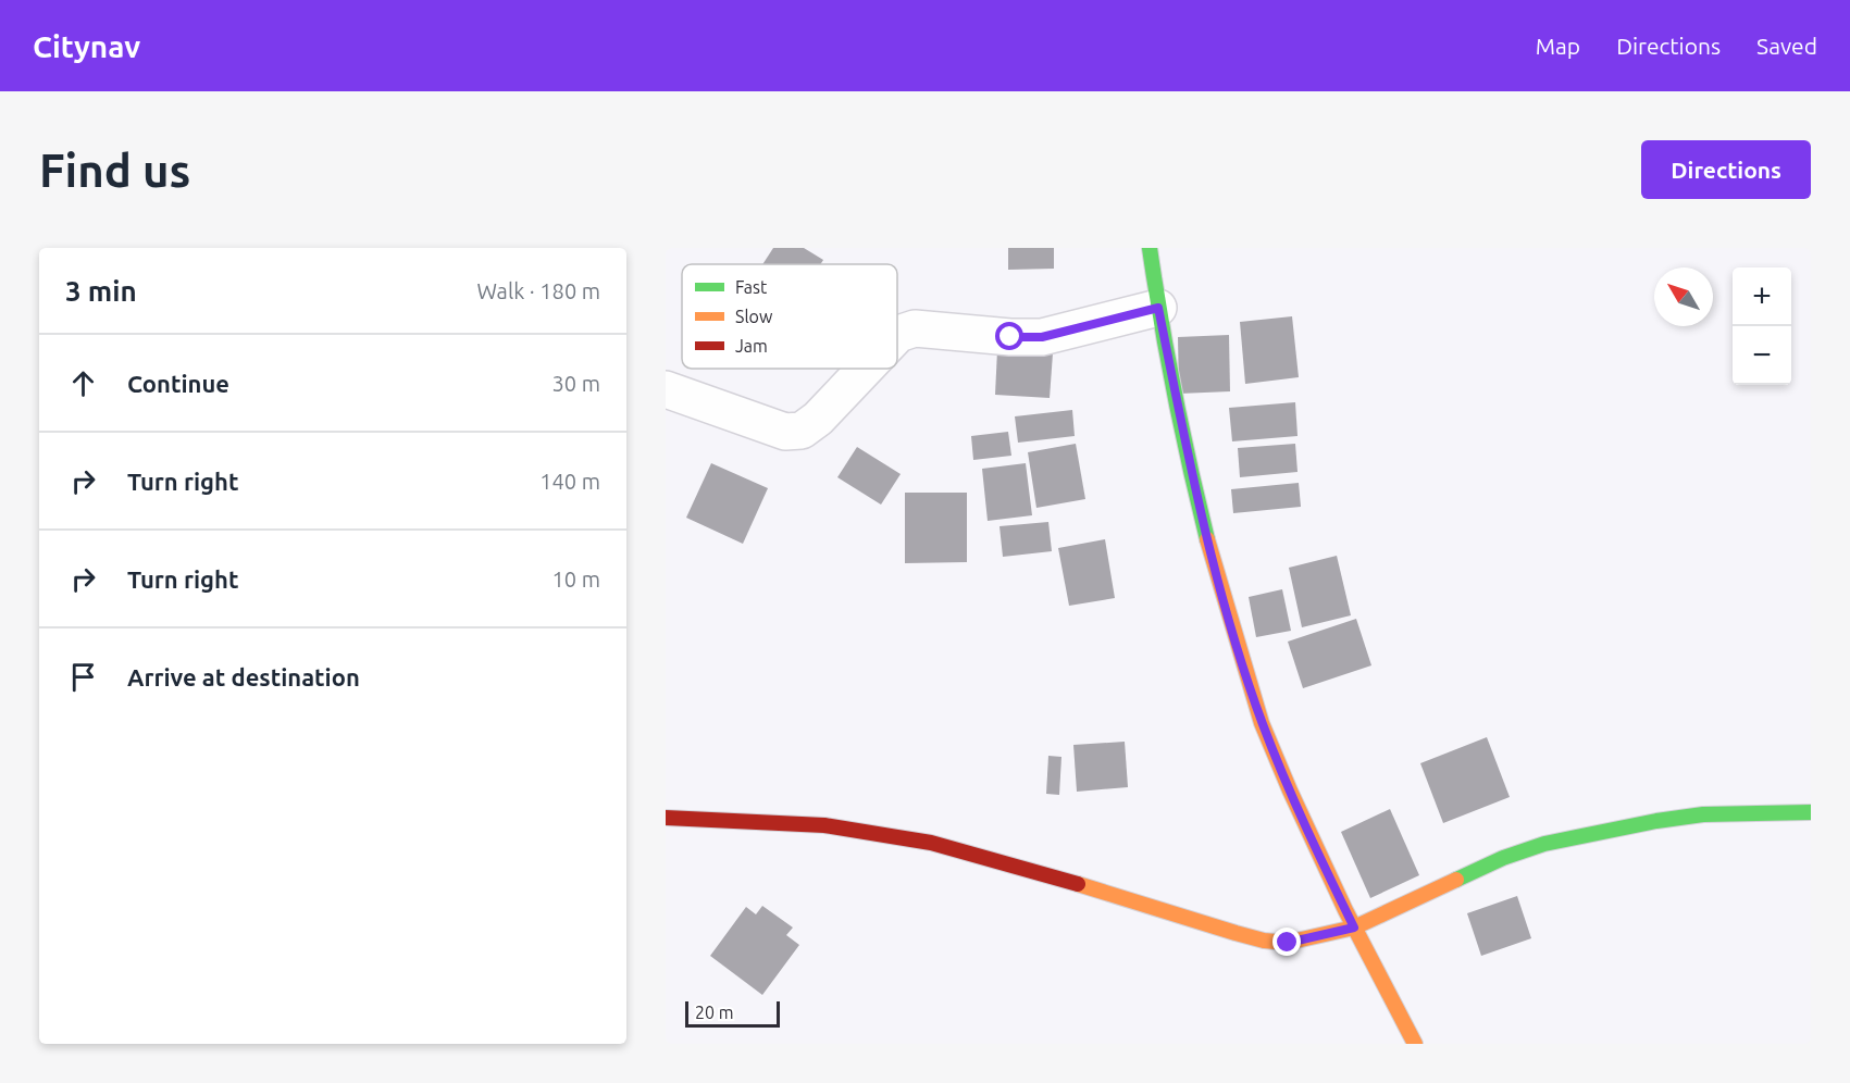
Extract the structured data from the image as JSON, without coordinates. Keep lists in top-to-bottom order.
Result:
{
  "legend": ["Fast", "Slow", "Jam"],
  "scale_bar": "20 m",
  "north": "top left",
  "page": {
    "header": "Citynav",
    "nav": ["Map", "Directions", "Saved"],
    "buttons": "Directions",
    "title": "Find us",
    "heading": ["3 min", "Walk · 180 m"],
    "map_buttons": ["+", "−"],
    "list": [
      ["Continue", "30 m"],
      ["Turn right", "140 m"],
      ["Turn right", "10 m"],
      "Arrive at destination"
    ],
    "scale": "20 m"
  }
}
